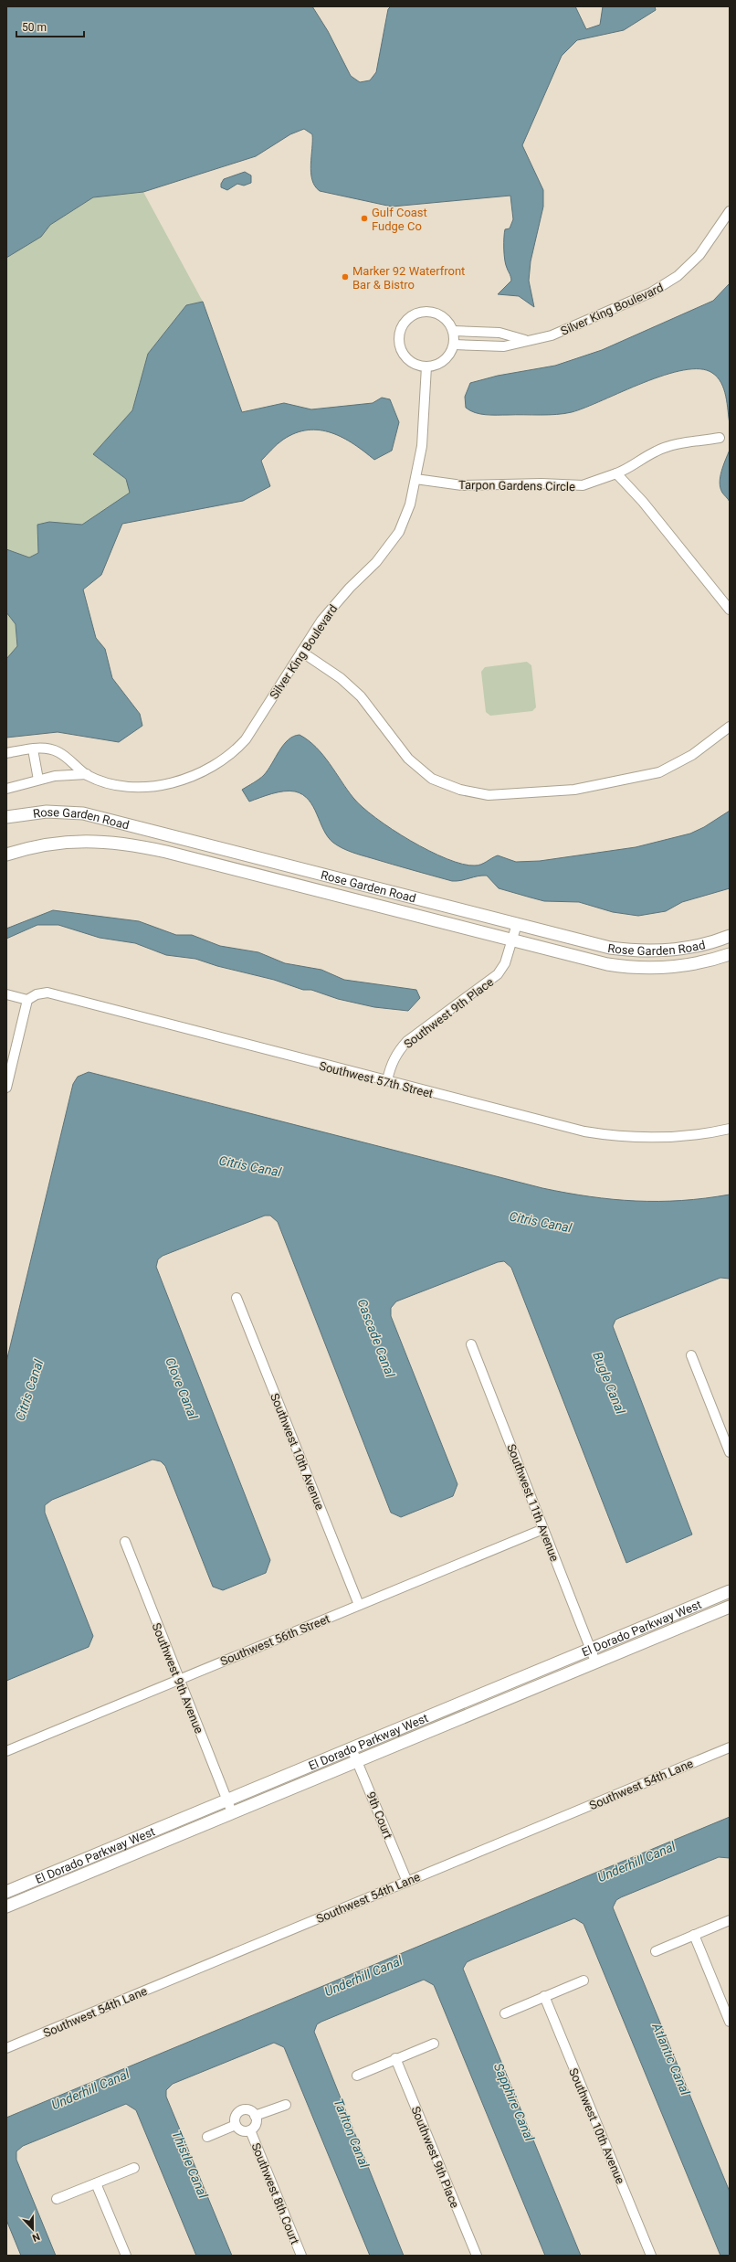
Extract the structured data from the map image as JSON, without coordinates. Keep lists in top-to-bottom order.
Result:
{
  "streets": {
    "street": [
      "Silver King Boulevard",
      "Tarpon Gardens Circle",
      "Rose Garden Road",
      "Southwest 9th Place",
      "Southwest 57th Street",
      "Southwest 10th Avenue",
      "Southwest 11th Avenue",
      "El Dorado Parkway West",
      "Southwest 56th Street",
      "Southwest 9th Avenue",
      "Southwest 54th Lane",
      "9th Court",
      "Southwest 8th Court"
    ]
  },
  "crossings": [
    ["Silver King Boulevard", "Tarpon Gardens Circle"],
    ["Rose Garden Road", "Southwest 9th Place"],
    ["Southwest 9th Place", "Southwest 57th Street"],
    ["Southwest 10th Avenue", "Southwest 56th Street"],
    ["Southwest 11th Avenue", "El Dorado Parkway West"],
    ["Southwest 11th Avenue", "Southwest 56th Street"],
    ["El Dorado Parkway West", "Southwest 9th Avenue"],
    ["El Dorado Parkway West", "9th Court"],
    ["Southwest 56th Street", "Southwest 9th Avenue"],
    ["Southwest 54th Lane", "9th Court"]
  ],
  "water": [
    "Citris Canal",
    "Cascade Canal",
    "Bugle Canal",
    "Clove Canal",
    "Underhill Canal",
    "Atlantic Canal",
    "Sapphire Canal",
    "Tarlton Canal",
    "Thistle Canal"
  ],
  "places": ["Gulf Coast Fudge Co", "Marker 92 Waterfront Bar & Bistro"],
  "scale_bar": "50 m",
  "north": "bottom"
}
